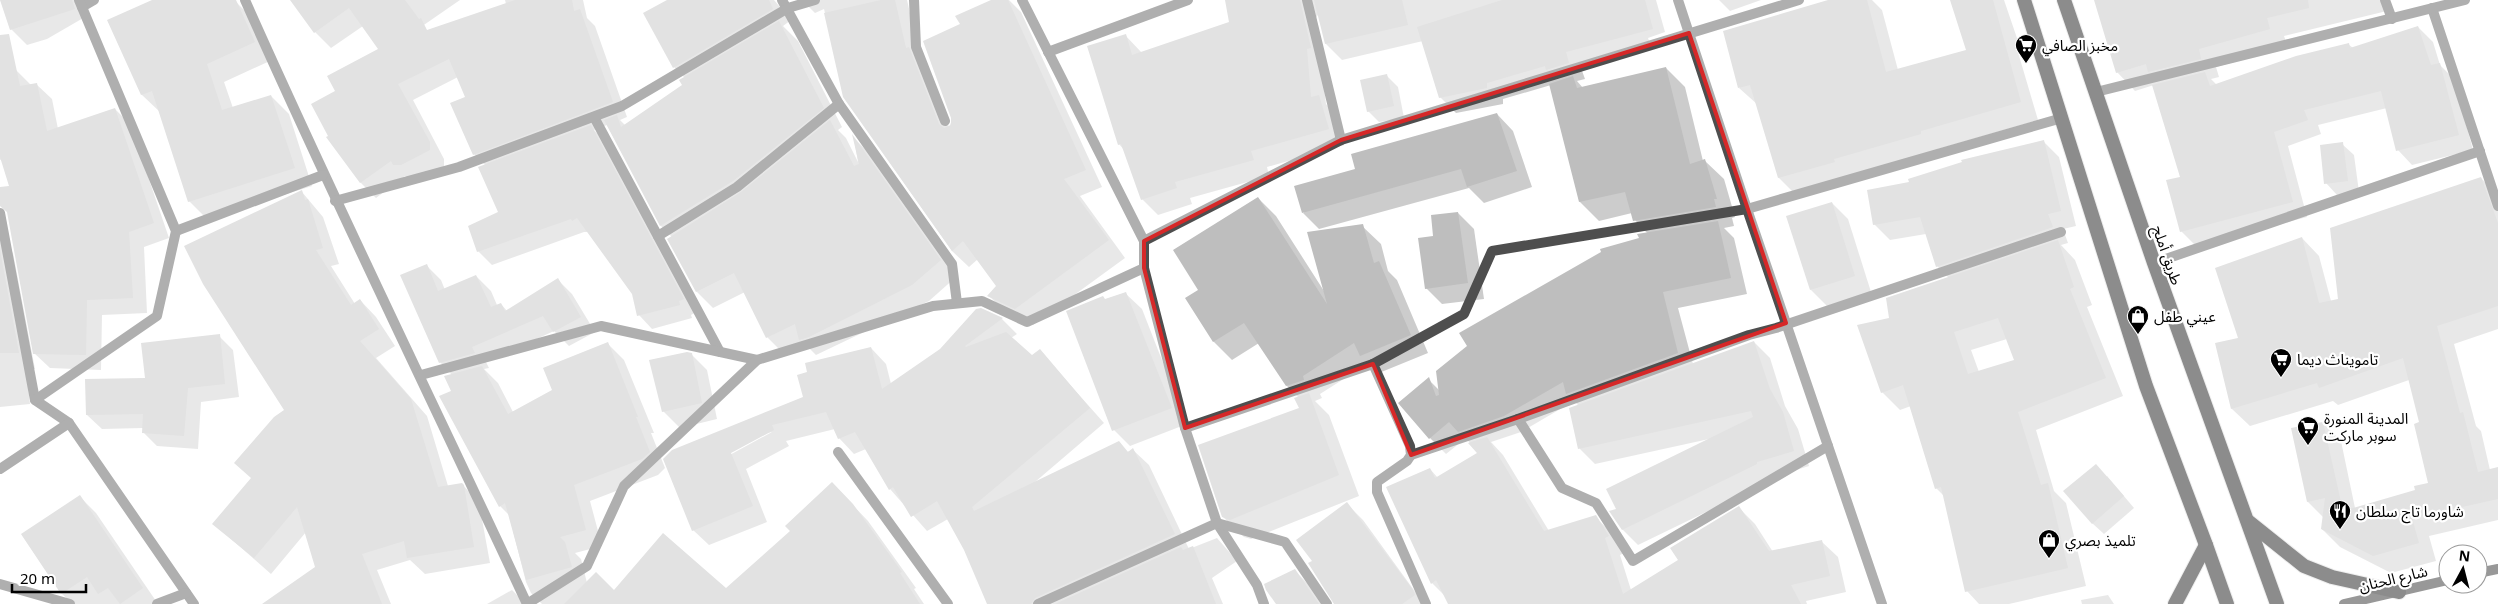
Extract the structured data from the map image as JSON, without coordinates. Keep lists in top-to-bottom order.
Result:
{
  "streets": {
    "highway": ["طريق أملج"],
    "main road": ["شارع الحنان"]
  },
  "places": {
    "supermarket": ["مخبز الصافي", "تامويناث ديما", "المدينة المنورة سوبر ماركت"],
    "shop": ["عيني طفل", "تلميذ بصري"],
    "restaurant": ["شاورما تاج سلطان"]
  },
  "scale_bar": "20 m",
  "north": "top"
}
